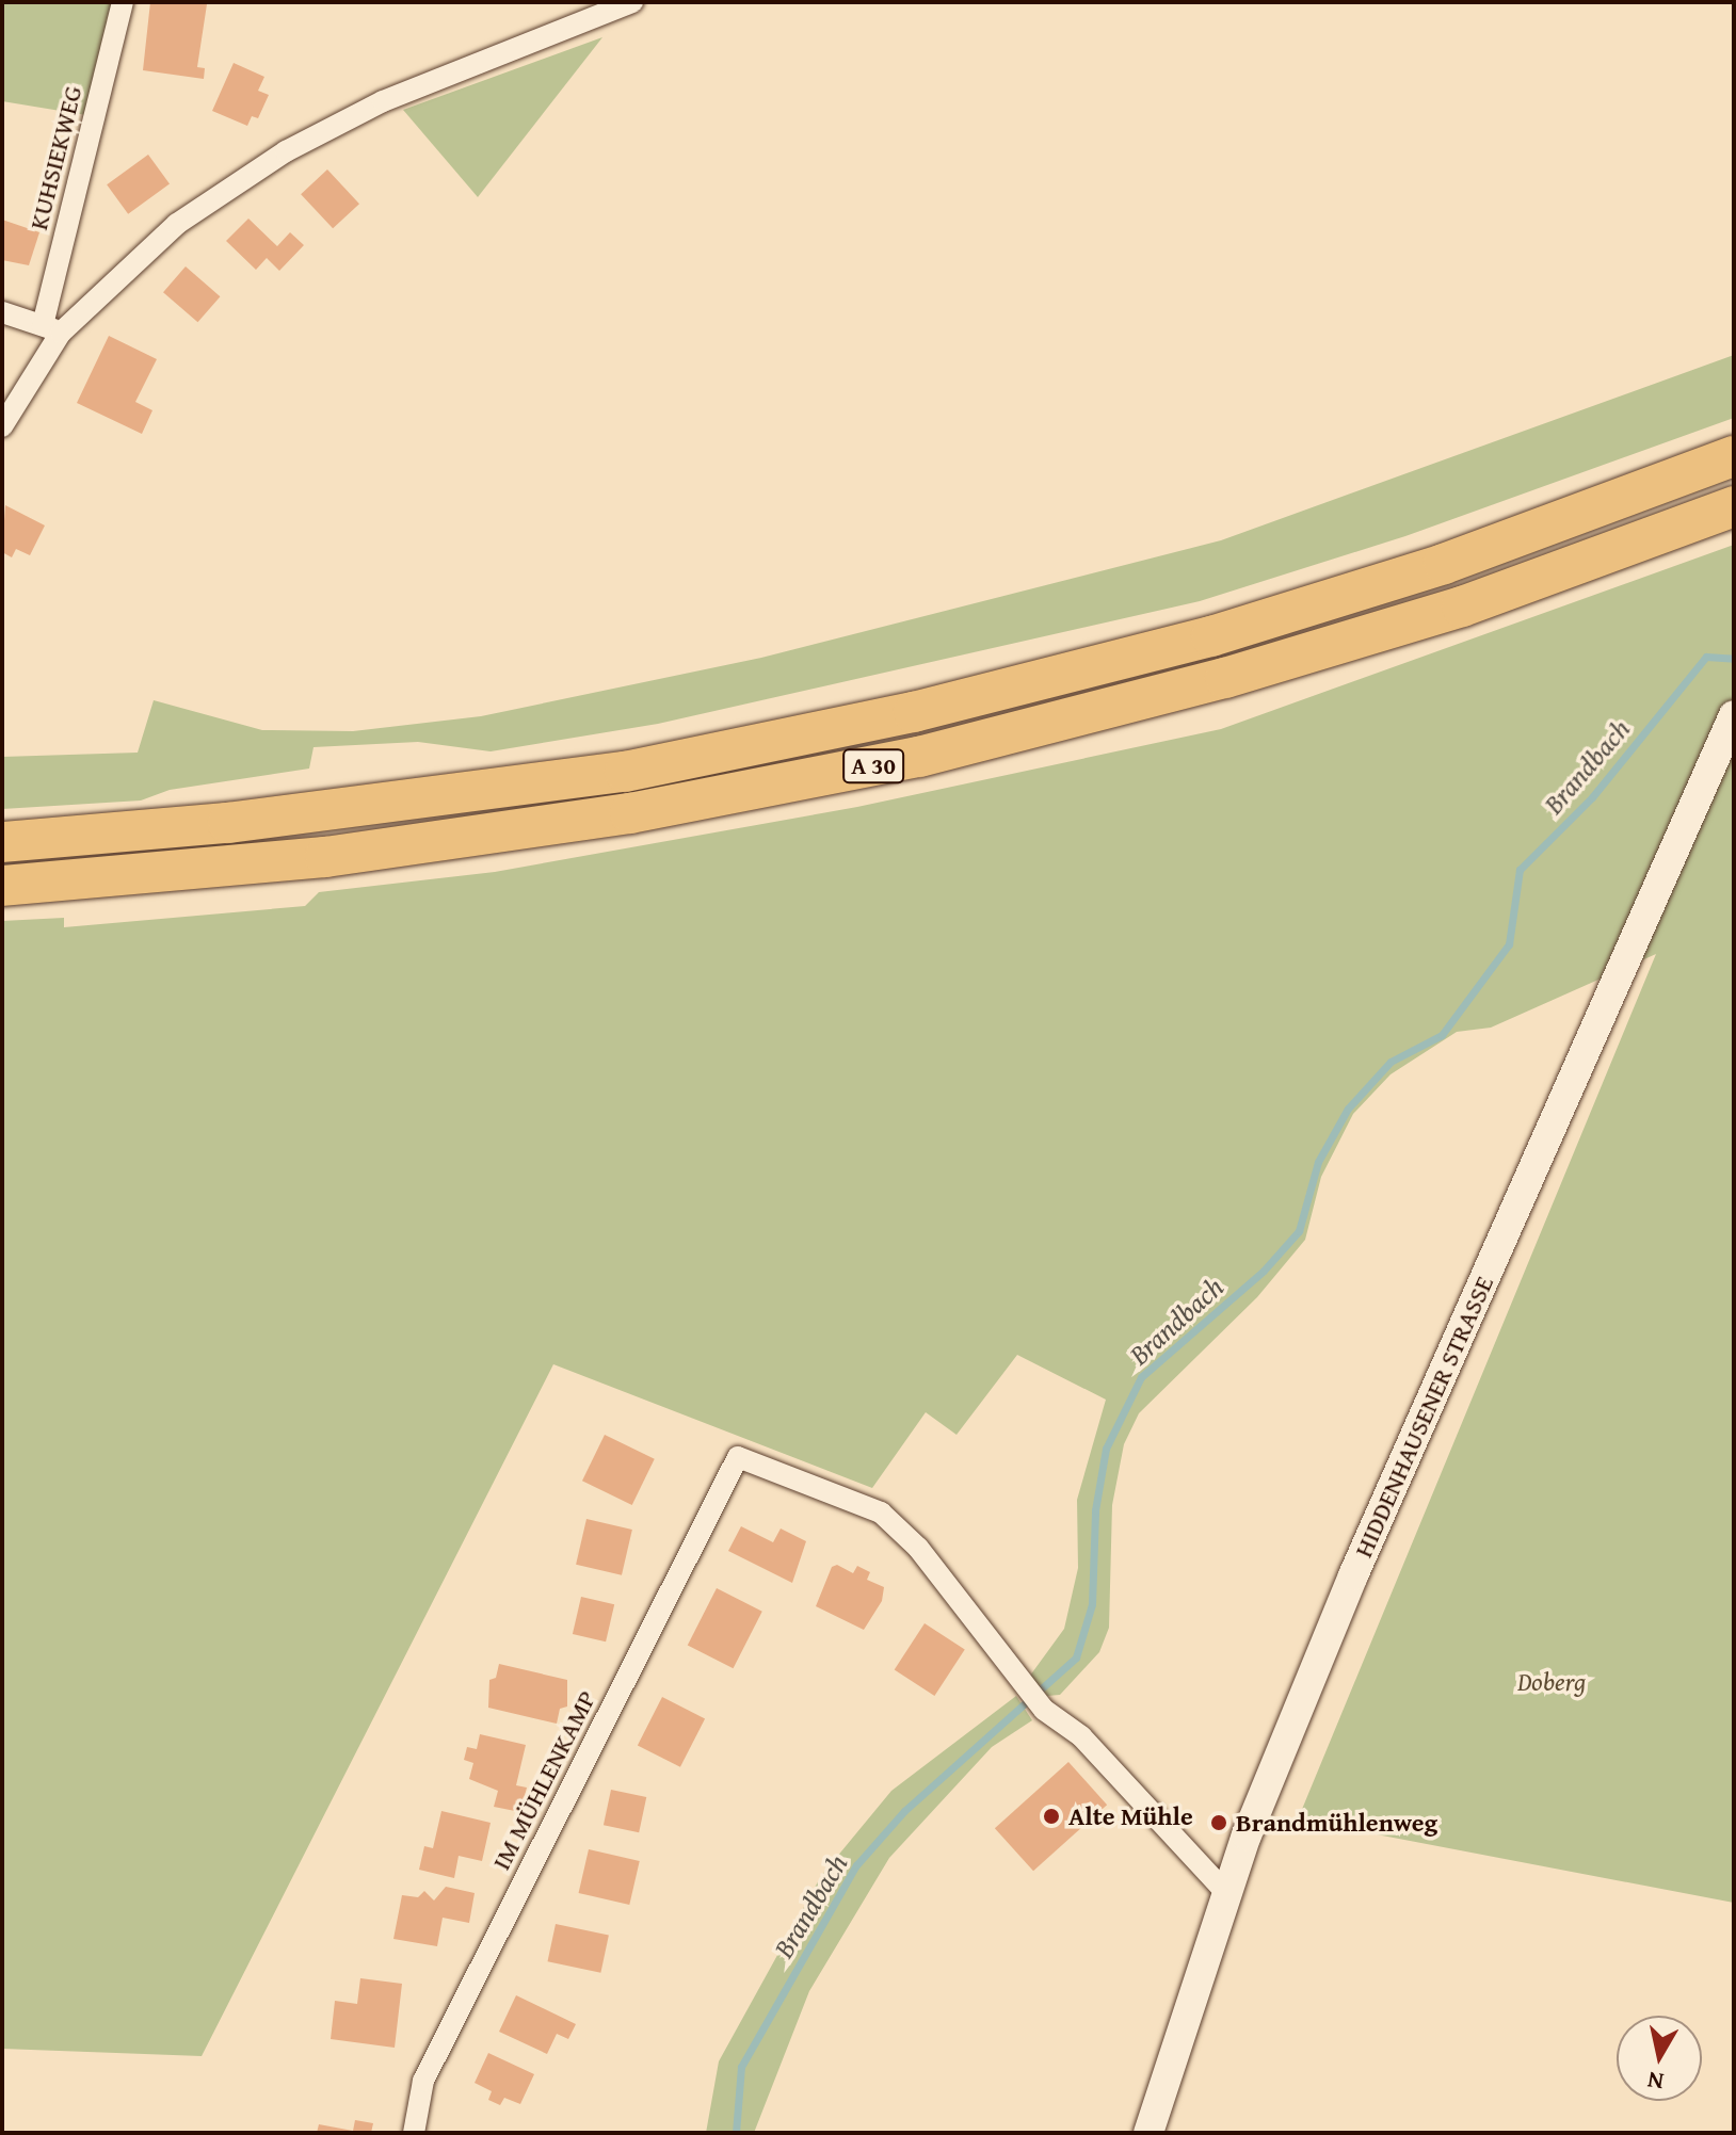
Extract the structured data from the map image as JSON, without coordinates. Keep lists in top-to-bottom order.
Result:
{
  "streets": {
    "highway": ["A 30"],
    "street": ["KUHSIEKWEG", "HIDDENHAUSENER STRASSE", "IM MÜHLENKAMP"]
  },
  "crossings": [
    ["HIDDENHAUSENER STRASSE", "IM MÜHLENKAMP"]
  ],
  "water": ["Brandbach"],
  "parks": ["Doberg"],
  "places": ["Alte Mühle", "Brandmühlenweg"],
  "north": "bottom"
}
